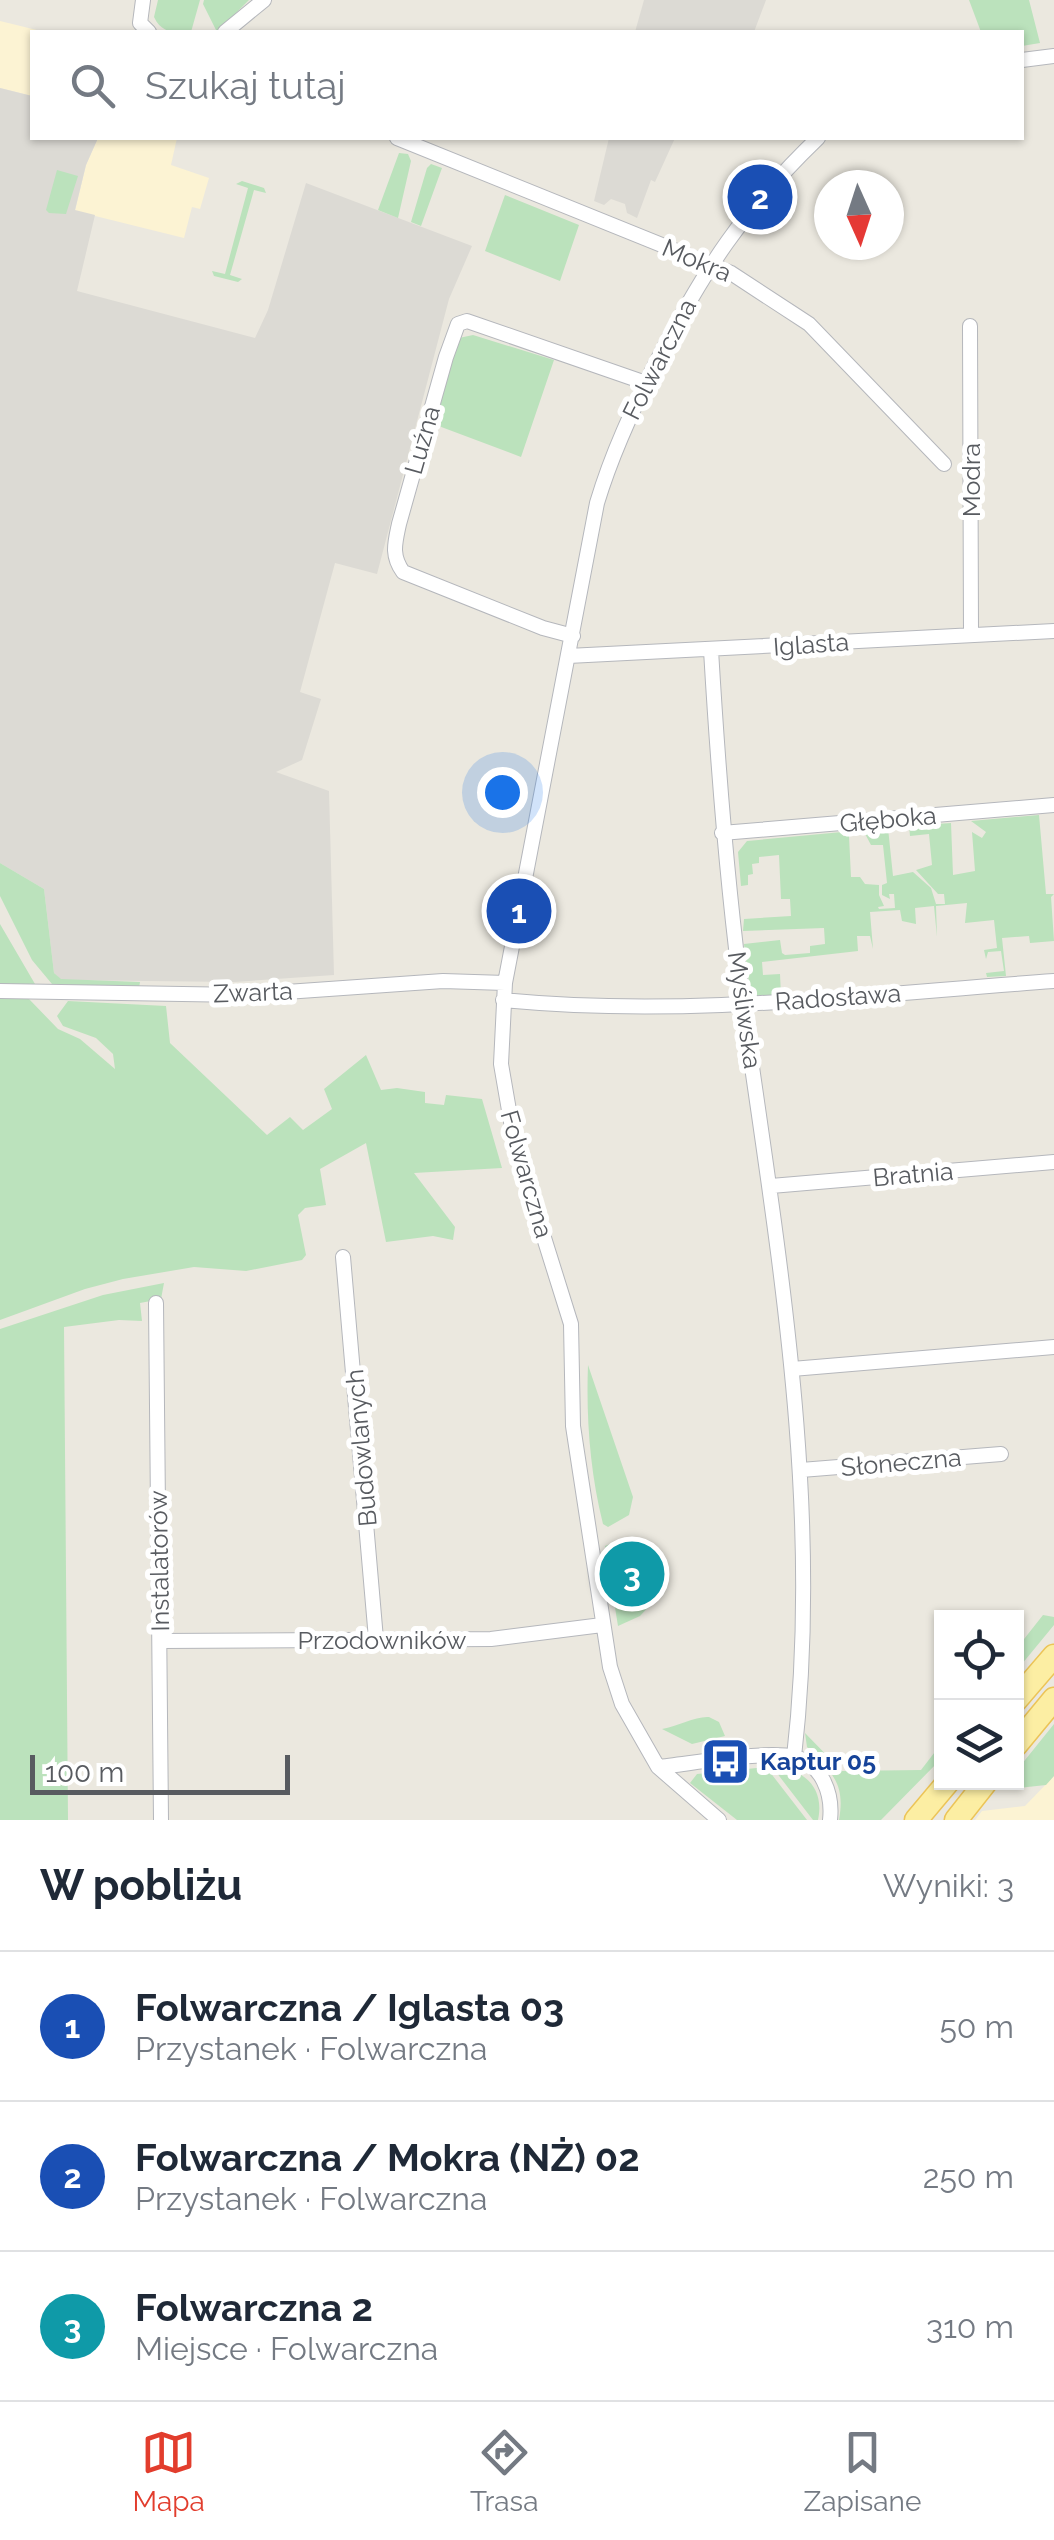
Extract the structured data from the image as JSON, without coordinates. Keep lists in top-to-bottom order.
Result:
{
  "streets": {
    "street": [
      "Mokra",
      "Folwarczna",
      "Luźna",
      "Modra",
      "Iglasta",
      "Głęboka",
      "Zwarta",
      "Radosława",
      "Myśliwska",
      "Bratnia",
      "Budowlanych",
      "Słoneczna",
      "Instalatorów",
      "Przodowników"
    ]
  },
  "crossings": [
    ["Mokra", "Folwarczna"],
    ["Folwarczna", "Luźna"],
    ["Folwarczna", "Iglasta"],
    ["Folwarczna", "Zwarta"],
    ["Folwarczna", "Radosława"],
    ["Folwarczna", "Przodowników"],
    ["Modra", "Iglasta"],
    ["Iglasta", "Myśliwska"],
    ["Głęboka", "Myśliwska"],
    ["Radosława", "Myśliwska"],
    ["Myśliwska", "Bratnia"],
    ["Myśliwska", "Słoneczna"],
    ["Budowlanych", "Przodowników"],
    ["Instalatorów", "Przodowników"]
  ],
  "places": {
    "bus stop": ["Kaptur 05"]
  },
  "scale_bar": "100 m",
  "north": "bottom",
  "page": {
    "search": "Szukaj tutaj",
    "pins": ["2", "1", "3"],
    "scale": "100 m",
    "heading": ["W pobliżu", "Wyniki: 3"],
    "list": [
      {
        "mark": "1",
        "name": "Folwarczna / Iglasta 03",
        "note": "Przystanek · Folwarczna",
        "value": "50 m"
      },
      {
        "mark": "2",
        "name": "Folwarczna / Mokra (NŻ) 02",
        "note": "Przystanek · Folwarczna",
        "value": "250 m"
      },
      {
        "mark": "3",
        "name": "Folwarczna 2",
        "note": "Miejsce · Folwarczna",
        "value": "310 m"
      }
    ],
    "nav": ["Mapa", "Trasa", "Zapisane"]
  }
}
